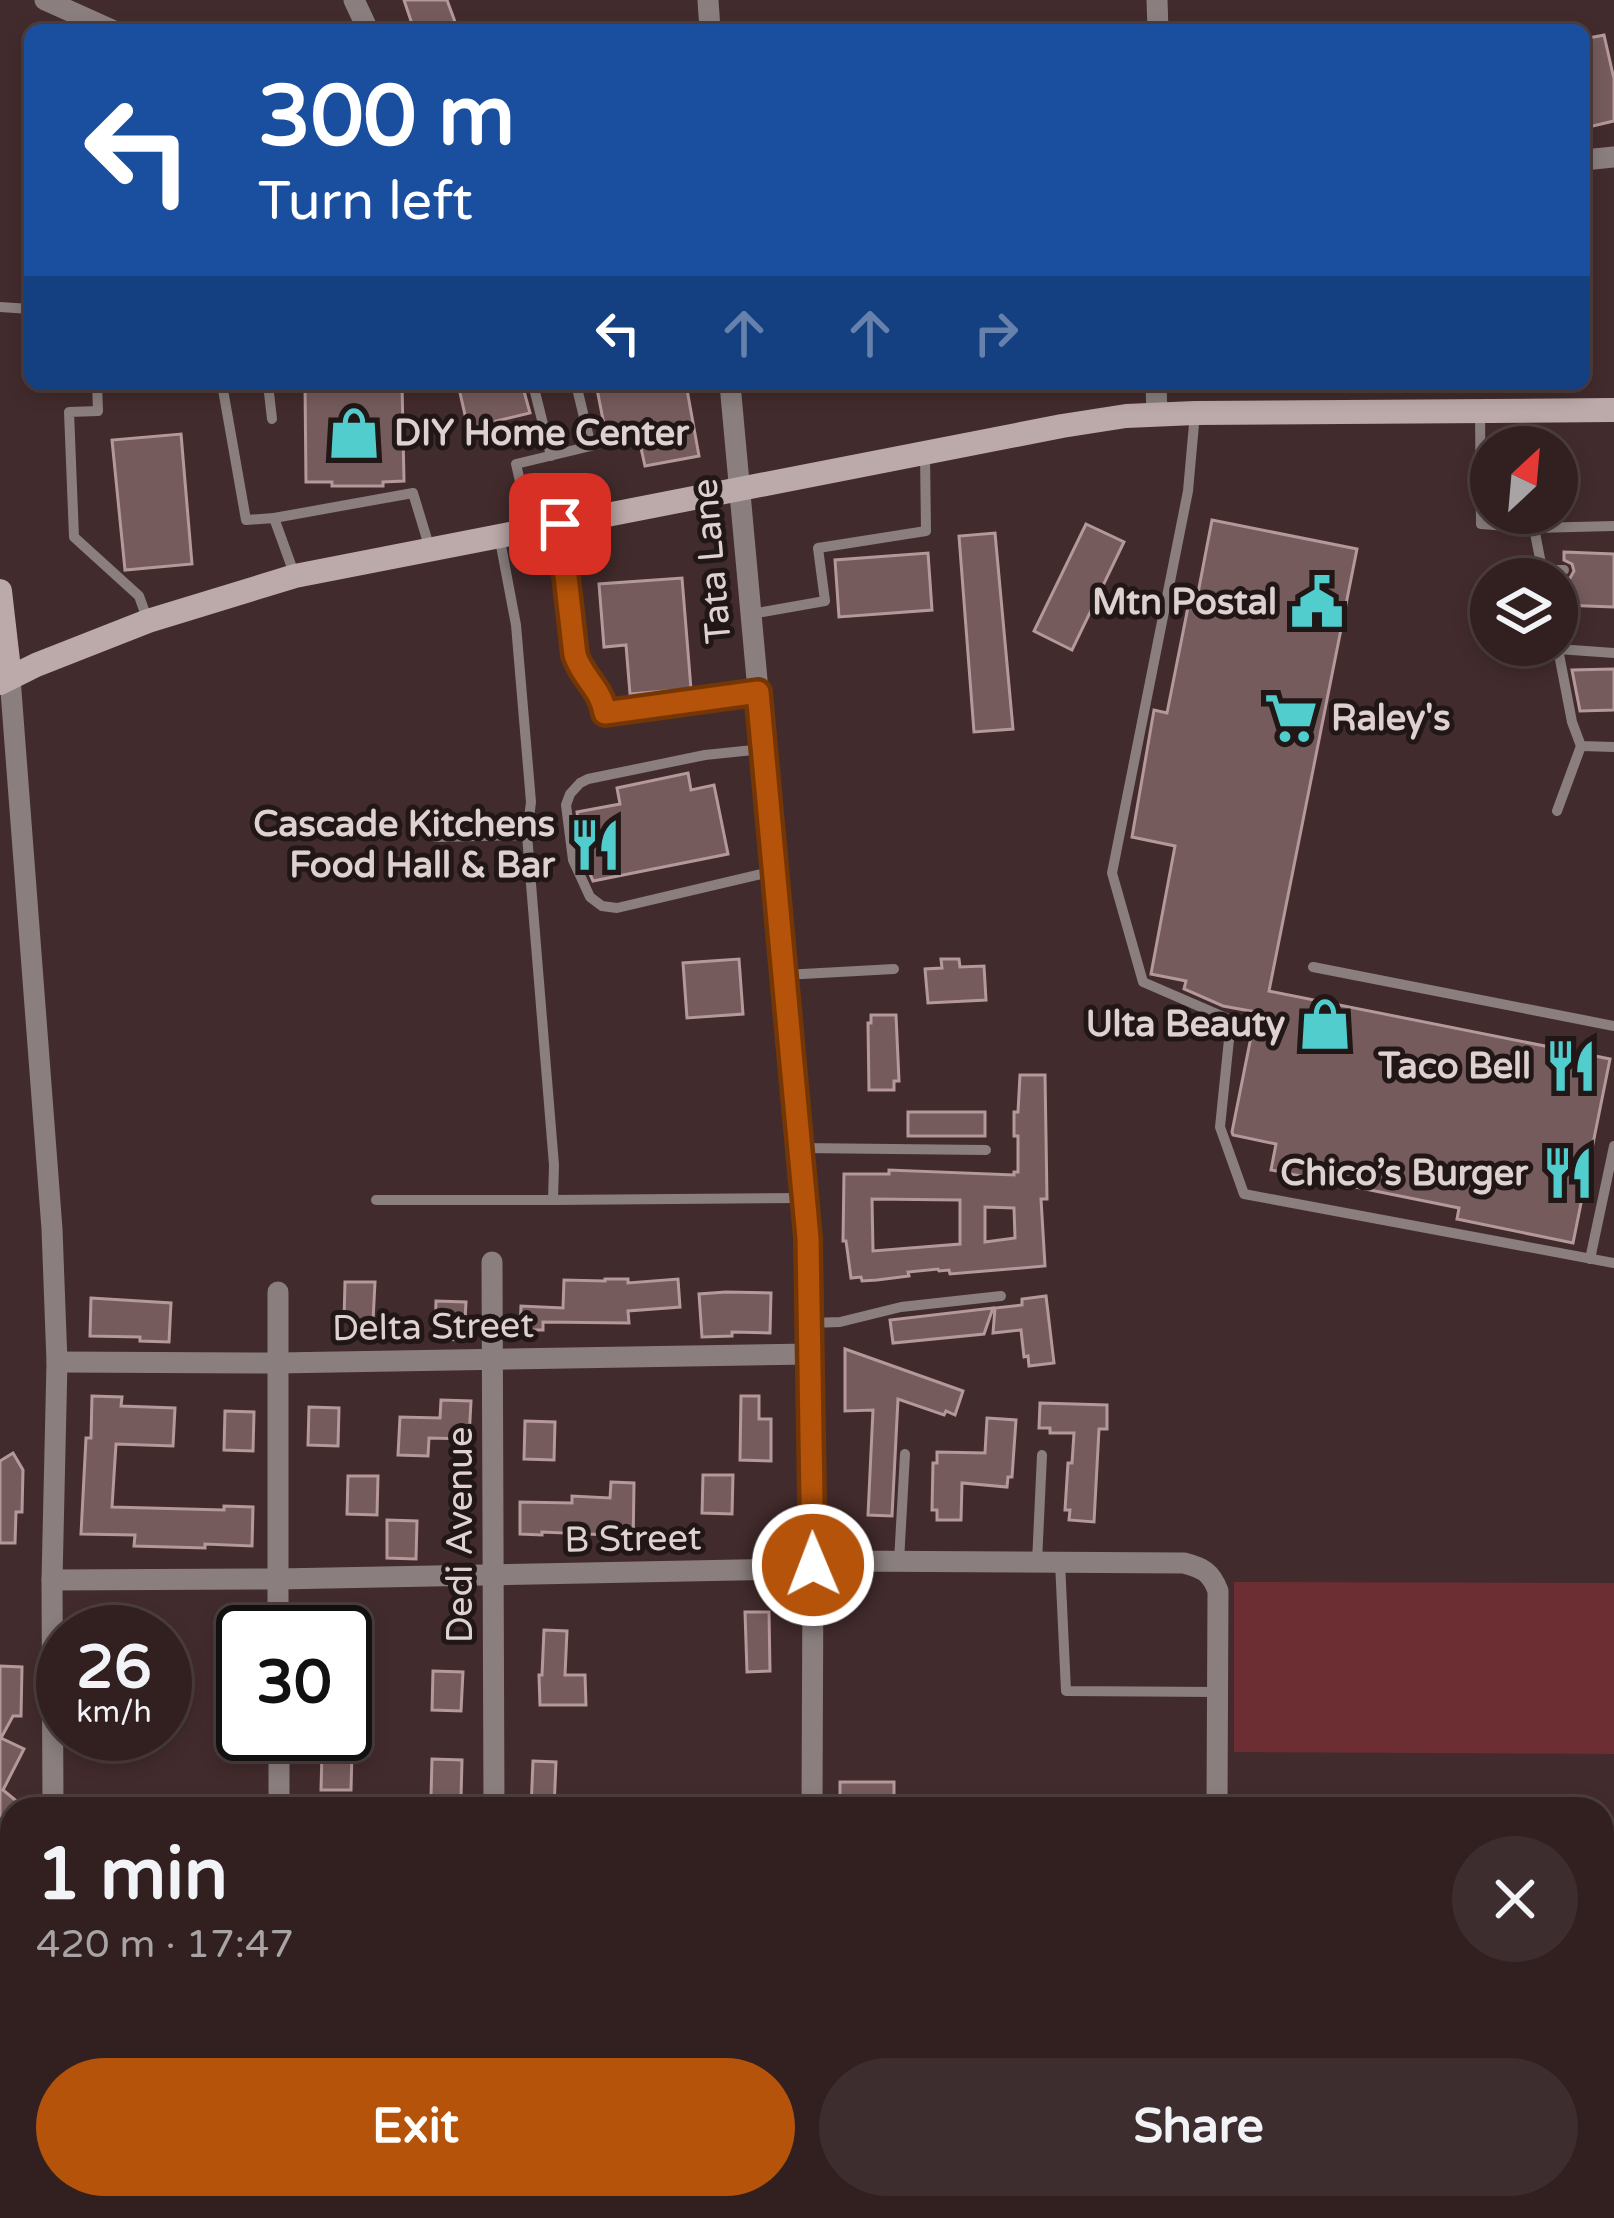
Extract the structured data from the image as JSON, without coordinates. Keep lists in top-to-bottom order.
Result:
{
  "streets": {
    "street": [
      "Tata Lane",
      "Delta Street",
      "Dedi Avenue",
      "B Street"
    ]
  },
  "crossings": [
    ["Tata Lane", "Delta Street"],
    ["Tata Lane", "B Street"],
    ["Delta Street", "Dedi Avenue"],
    ["Dedi Avenue", "B Street"]
  ],
  "places": {
    "shop": ["DIY Home Center", "Ulta Beauty"],
    "public building": ["Mtn Postal"],
    "supermarket": ["Raley's"],
    "restaurant": ["Cascade Kitchens Food Hall & Bar", "Taco Bell", "Chico’s Burger"]
  },
  "north": "top right",
  "page": {
    "turn": ["300 m", "Turn left"],
    "speed": "26 km/h",
    "limit": "30",
    "heading": ["1 min", "420 m · 17:47"],
    "buttons": ["Exit", "Share"]
  }
}
